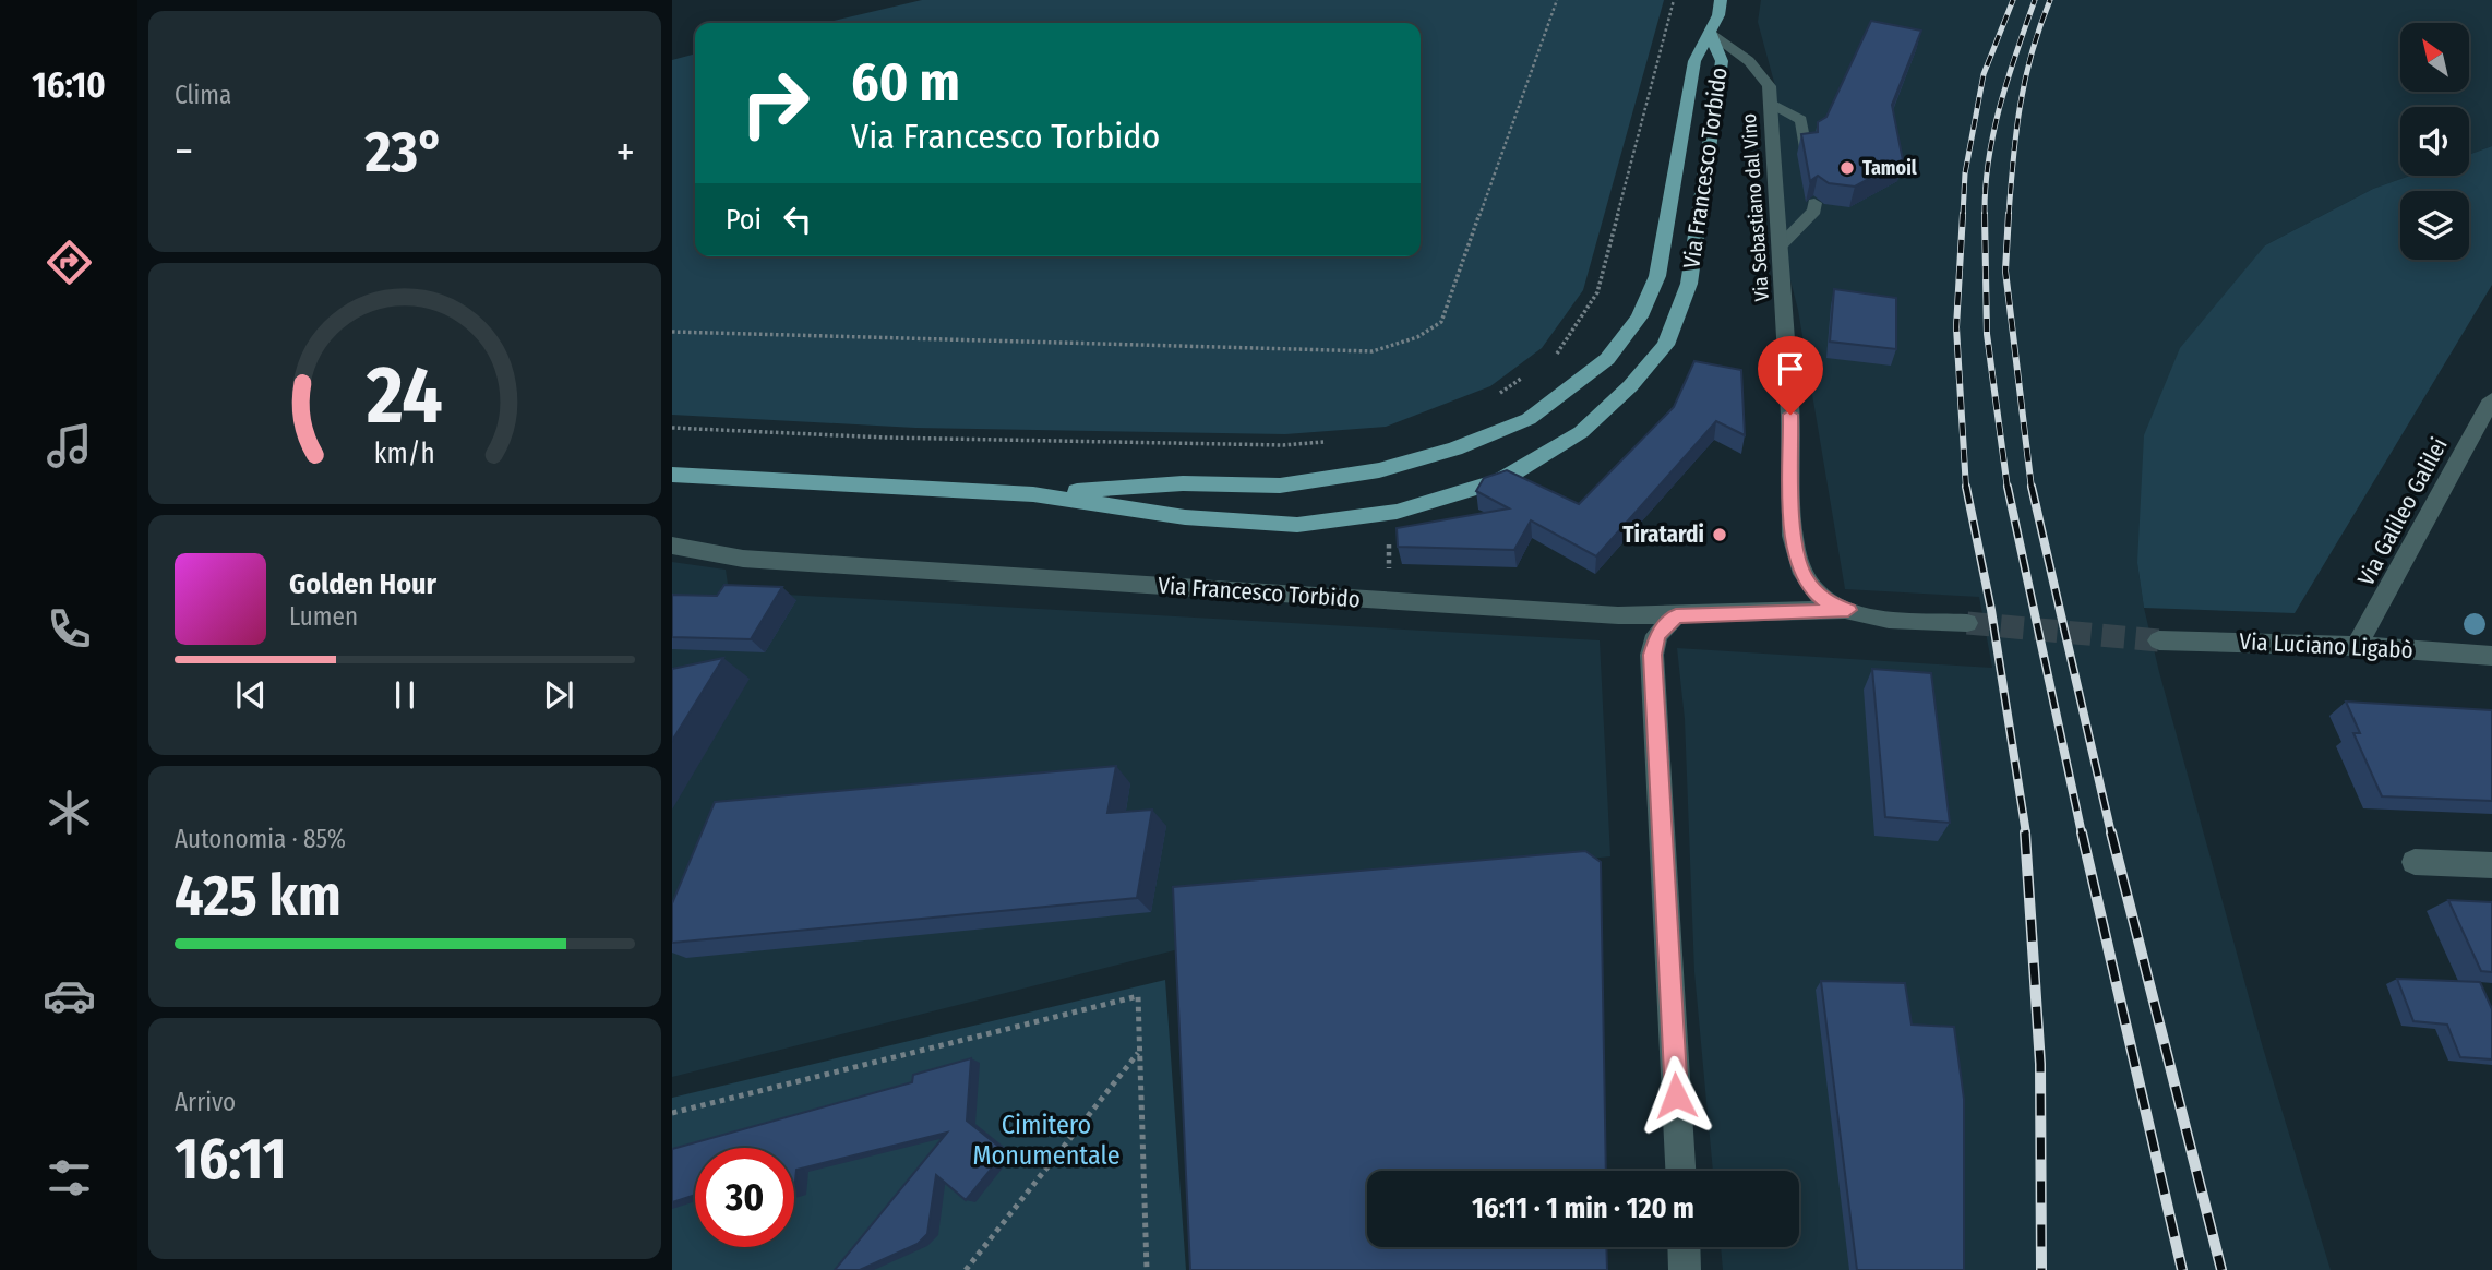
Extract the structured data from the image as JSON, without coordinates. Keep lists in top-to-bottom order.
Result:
{
  "streets": {
    "main road": ["Via Francesco Torbido"],
    "street": ["Via Sebastiano dal Vino", "Via Galileo Galilei", "Via Luciano Ligabò"]
  },
  "crossings": [
    ["Via Francesco Torbido", "Via Sebastiano dal Vino"],
    ["Via Galileo Galilei", "Via Luciano Ligabò"]
  ],
  "parks": ["Cimitero Monumentale"],
  "places": ["Tamoil", "Tiratardi"],
  "north": "top left",
  "page": {
    "tabs": "16:10",
    "tile": [
      "Clima",
      ["Autonomia · 85%", "425 km"],
      ["Arrivo", "16:11"]
    ],
    "turn": ["60 m", "Via Francesco Torbido"],
    "heat": ["−", "23°", "+"],
    "then": "Poi",
    "song": ["Golden Hour", "Lumen"],
    "limit": "30",
    "trip": "16:11 · 1 min · 120 m",
    "gauge": ["24", "km/h"]
  }
}
